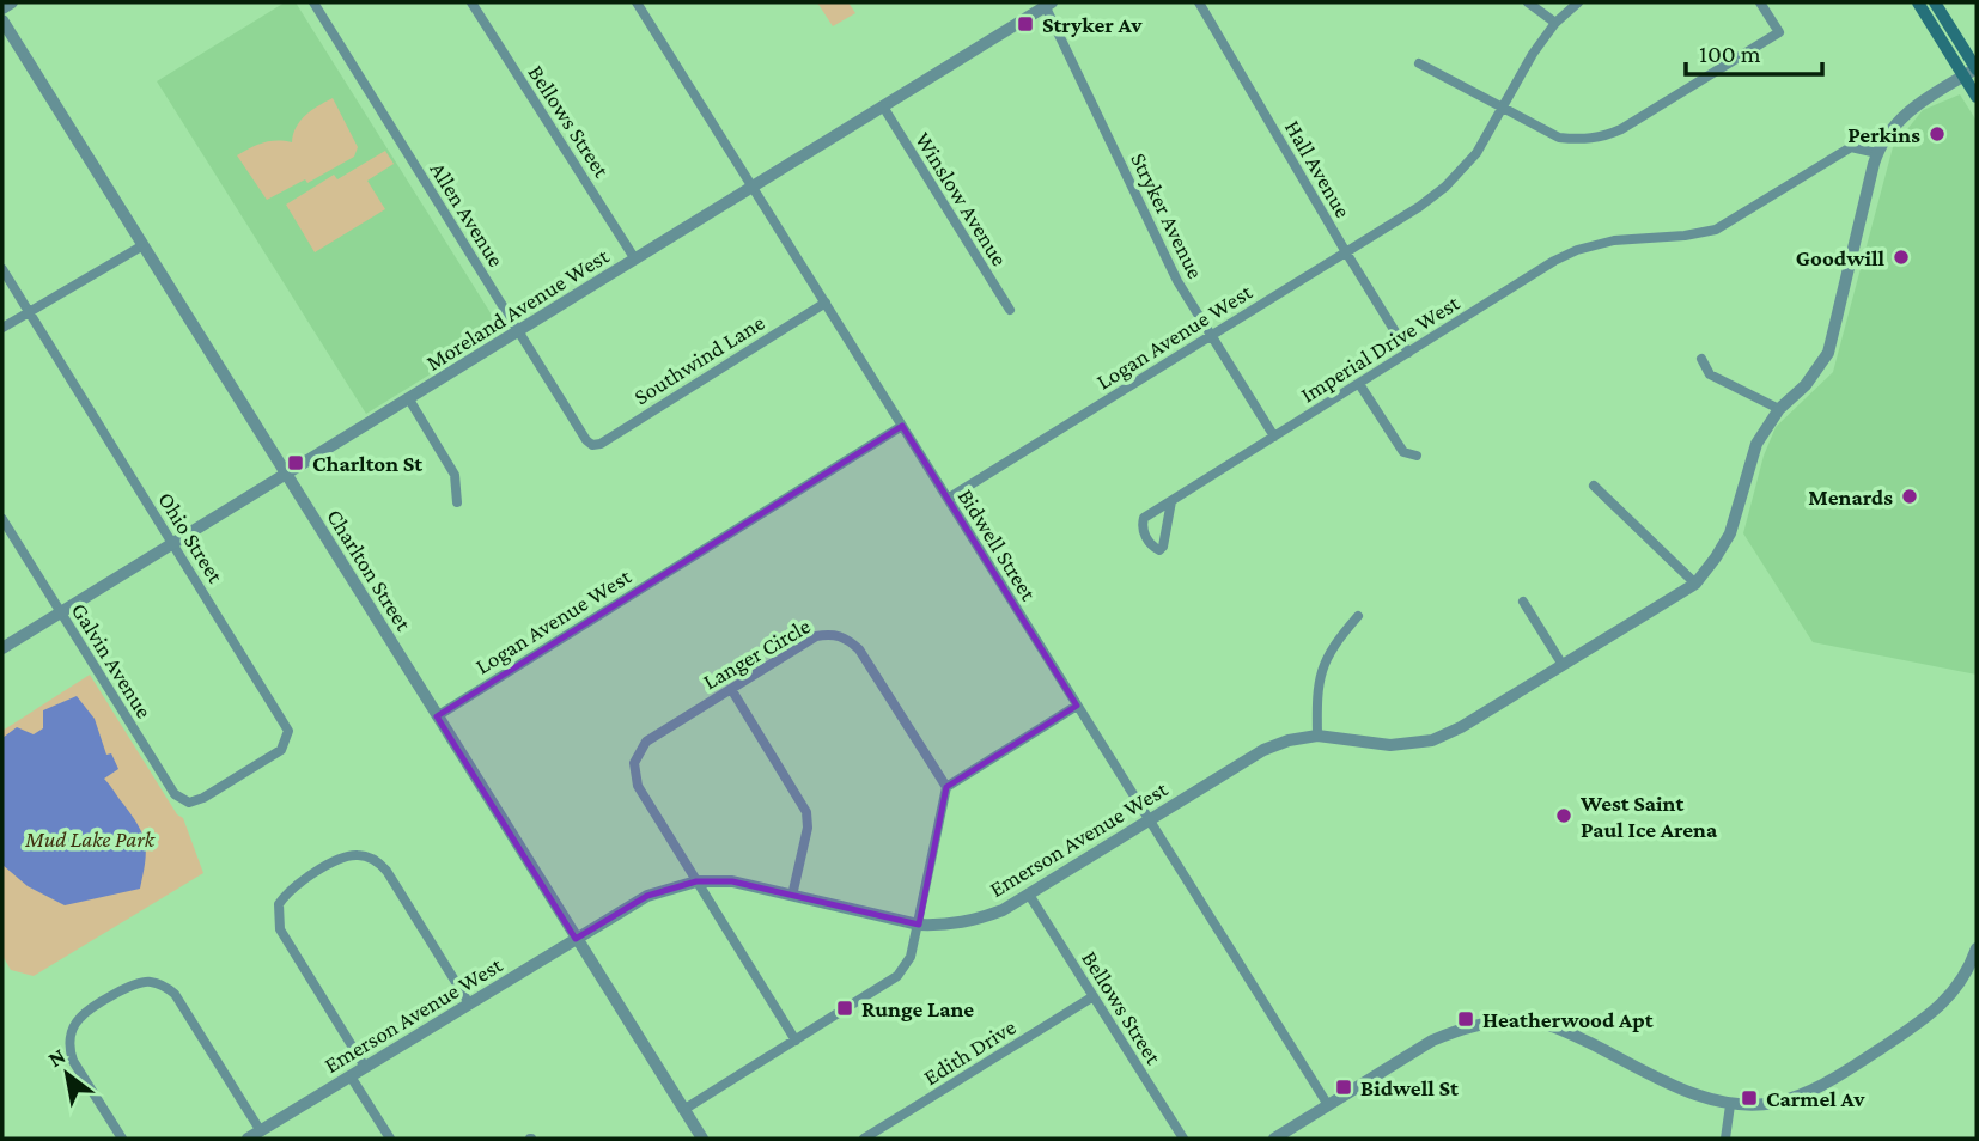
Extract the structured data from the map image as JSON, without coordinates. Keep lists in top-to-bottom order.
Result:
{
  "streets": {
    "street": [
      "Bellows Street",
      "Hall Avenue",
      "Winslow Avenue",
      "Allen Avenue",
      "Stryker Avenue",
      "Moreland Avenue West",
      "Logan Avenue West",
      "Imperial Drive West",
      "Southwind Lane",
      "Ohio Street",
      "Bidwell Street",
      "Charlton Street",
      "Langer Circle",
      "Galvin Avenue",
      "Emerson Avenue West",
      "Edith Drive"
    ]
  },
  "crossings": [
    ["Bellows Street", "Moreland Avenue West"],
    ["Bellows Street", "Emerson Avenue West"],
    ["Bellows Street", "Edith Drive"],
    ["Hall Avenue", "Logan Avenue West"],
    ["Hall Avenue", "Imperial Drive West"],
    ["Winslow Avenue", "Moreland Avenue West"],
    ["Allen Avenue", "Moreland Avenue West"],
    ["Allen Avenue", "Southwind Lane"],
    ["Stryker Avenue", "Moreland Avenue West"],
    ["Stryker Avenue", "Logan Avenue West"],
    ["Stryker Avenue", "Imperial Drive West"],
    ["Moreland Avenue West", "Ohio Street"],
    ["Moreland Avenue West", "Bidwell Street"],
    ["Moreland Avenue West", "Charlton Street"],
    ["Moreland Avenue West", "Galvin Avenue"],
    ["Logan Avenue West", "Bidwell Street"],
    ["Logan Avenue West", "Charlton Street"],
    ["Southwind Lane", "Bidwell Street"],
    ["Ohio Street", "Galvin Avenue"],
    ["Bidwell Street", "Emerson Avenue West"],
    ["Charlton Street", "Emerson Avenue West"],
    ["Langer Circle", "Emerson Avenue West"]
  ],
  "parks": ["Mud Lake Park"],
  "places": {
    "transit": [
      "Stryker Av",
      "Charlton St",
      "Runge Lane",
      "Heatherwood Apt",
      "Bidwell St",
      "Carmel Av"
    ],
    "other": [
      "Perkins",
      "Goodwill",
      "Menards",
      "West Saint Paul Ice Arena"
    ]
  },
  "scale_bar": "100 m",
  "north": "top left"
}
